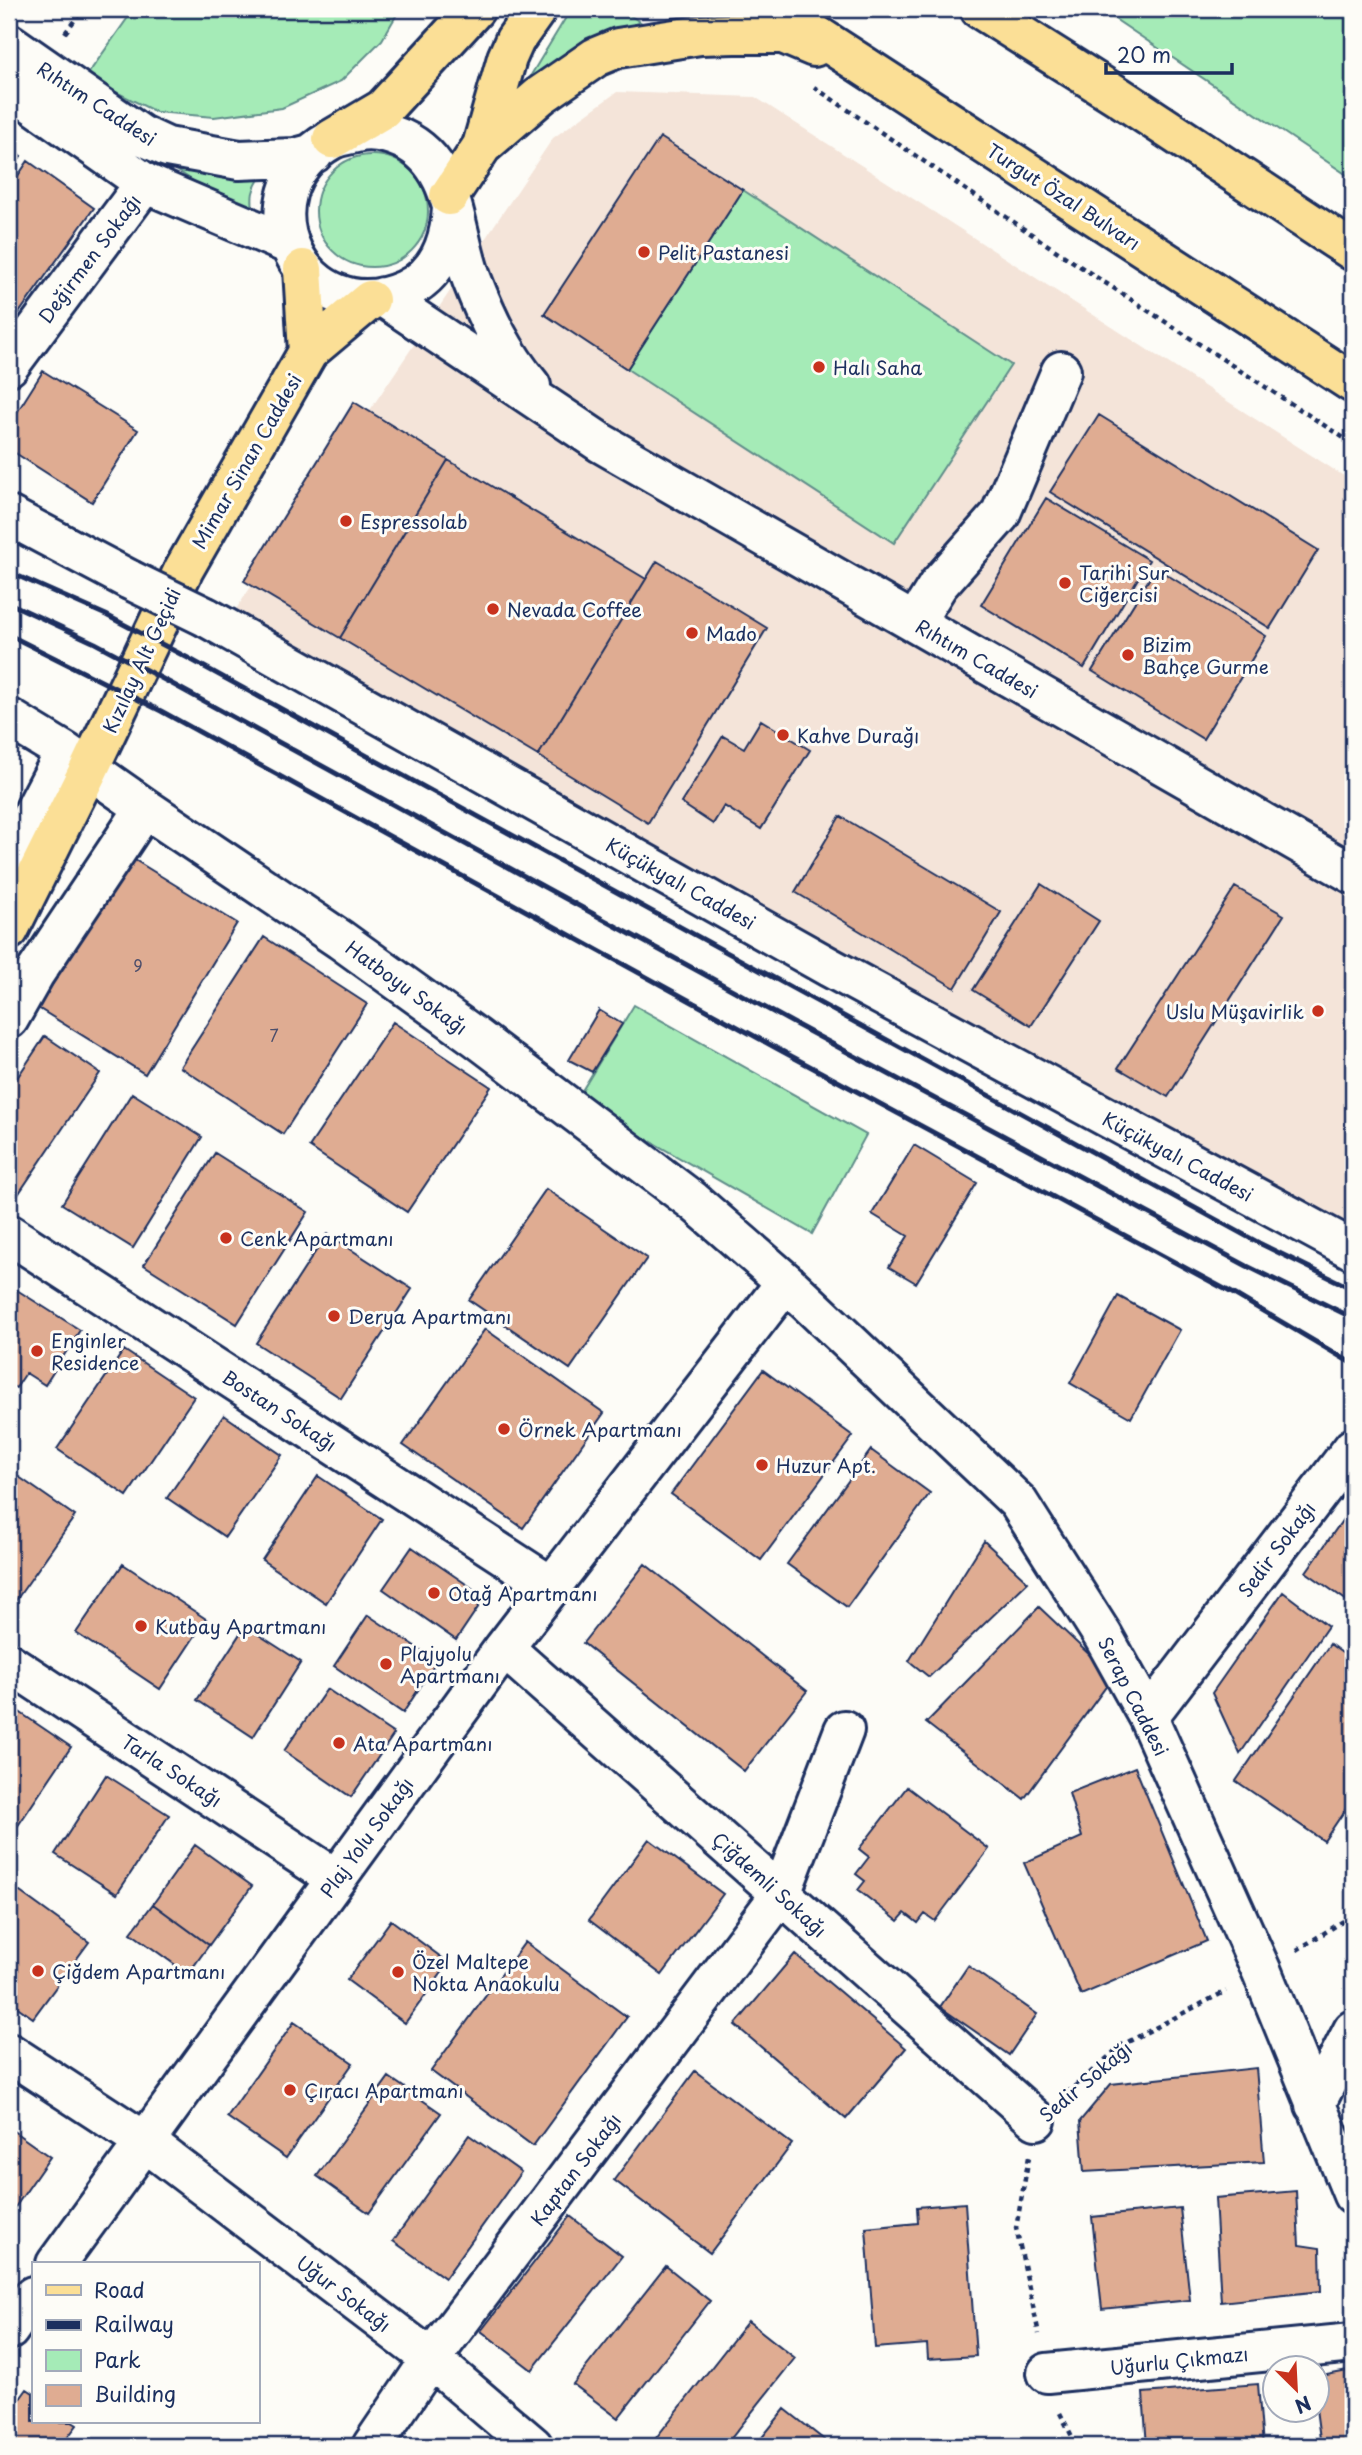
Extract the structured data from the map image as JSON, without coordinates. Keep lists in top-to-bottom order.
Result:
{
  "streets": {
    "main road": ["Turgut Özal Bulvarı", "Mimar Sinan Caddesi", "Kızılay Alt Geçidi"],
    "street": [
      "Rıhtım Caddesi",
      "Değirmen Sokağı",
      "Küçükyalı Caddesi",
      "Hatboyu Sokağı",
      "Bostan Sokağı",
      "Sedir Sokağı",
      "Serap Caddesi",
      "Tarla Sokağı",
      "Plaj Yolu Sokağı",
      "Çiğdemli Sokağı",
      "Kaptan Sokağı",
      "Uğur Sokağı",
      "Uğurlu Çıkmazı"
    ]
  },
  "crossings": [
    ["Rıhtım Caddesi", "Değirmen Sokağı"],
    ["Mimar Sinan Caddesi", "Kızılay Alt Geçidi"],
    ["Kızılay Alt Geçidi", "Hatboyu Sokağı"],
    ["Hatboyu Sokağı", "Serap Caddesi"],
    ["Hatboyu Sokağı", "Plaj Yolu Sokağı"],
    ["Bostan Sokağı", "Plaj Yolu Sokağı"],
    ["Sedir Sokağı", "Serap Caddesi"],
    ["Sedir Sokağı", "Çiğdemli Sokağı"],
    ["Sedir Sokağı", "Uğurlu Çıkmazı"],
    ["Serap Caddesi", "Plaj Yolu Sokağı"],
    ["Tarla Sokağı", "Plaj Yolu Sokağı"],
    ["Plaj Yolu Sokağı", "Çiğdemli Sokağı"],
    ["Plaj Yolu Sokağı", "Uğur Sokağı"],
    ["Çiğdemli Sokağı", "Kaptan Sokağı"],
    ["Kaptan Sokağı", "Uğur Sokağı"]
  ],
  "places": [
    "Pelit Pastanesi",
    "Halı Saha",
    "Espressolab",
    "Tarihi Sur Ciğercisi",
    "Nevada Coffee",
    "Mado",
    "Bizim Bahçe Gurme",
    "Kahve Durağı",
    "Uslu Müşavirlik",
    "Cenk Apartmanı",
    "Derya Apartmanı",
    "Enginler Residence",
    "Örnek Apartmanı",
    "Huzur Apt.",
    "Otağ Apartmanı",
    "Kutbay Apartmanı",
    "Plajyolu Apartmanı",
    "Ata Apartmanı",
    "Çiğdem Apartmanı",
    "Özel Maltepe Nokta Anaokulu",
    "Çıracı Apartmanı"
  ],
  "house_numbers": ["9", "7"],
  "legend": [
    "Road",
    "Railway",
    "Park",
    "Building"
  ],
  "scale_bar": "20 m",
  "north": "bottom right"
}
